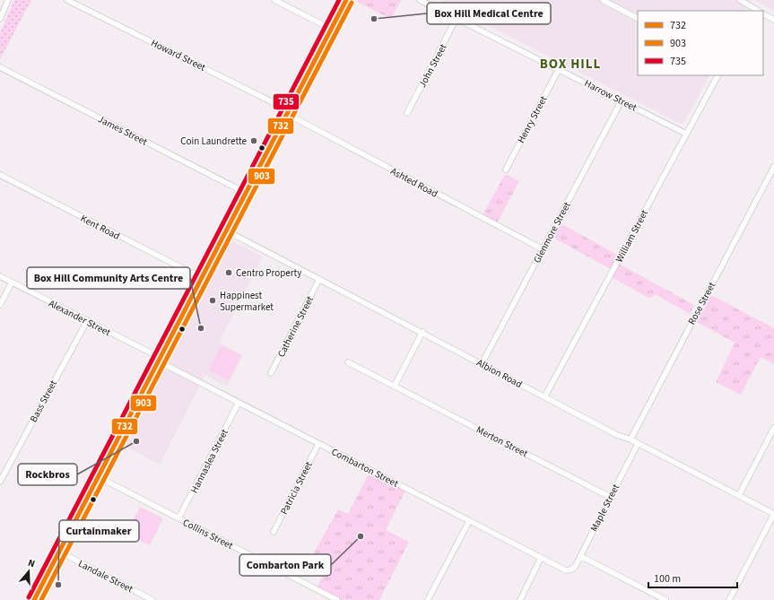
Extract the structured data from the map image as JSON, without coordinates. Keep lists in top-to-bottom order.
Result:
{
  "streets": {
    "street": [
      "Howard Street",
      "John Street",
      "Harrow Street",
      "Henry Street",
      "James Street",
      "Ashted Road",
      "Kent Road",
      "Glenmore Street",
      "William Street",
      "Rose Street",
      "Alexander Street",
      "Catherine Street",
      "Albion Road",
      "Bass Street",
      "Merton Street",
      "Hannaslea Street",
      "Combarton Street",
      "Patricia Street",
      "Maple Street",
      "Collins Street",
      "Landale Street"
    ]
  },
  "crossings": [
    ["Howard Street", "Ashted Road"],
    ["John Street", "Harrow Street"],
    ["Harrow Street", "Henry Street"],
    ["Harrow Street", "Glenmore Street"],
    ["Harrow Street", "William Street"],
    ["Ashted Road", "Glenmore Street"],
    ["Glenmore Street", "Albion Road"],
    ["William Street", "Albion Road"],
    ["Rose Street", "Albion Road"],
    ["Alexander Street", "Bass Street"],
    ["Alexander Street", "Combarton Street"],
    ["Catherine Street", "Albion Road"],
    ["Albion Road", "Maple Street"],
    ["Merton Street", "Maple Street"],
    ["Hannaslea Street", "Combarton Street"],
    ["Hannaslea Street", "Collins Street"],
    ["Combarton Street", "Patricia Street"],
    ["Combarton Street", "Maple Street"]
  ],
  "districts": ["BOX HILL"],
  "places": [
    "Box Hill Medical Centre",
    "Coin Laundrette",
    "Centro Property",
    "Happinest Supermarket",
    "Box Hill Community Arts Centre",
    "Rockbros",
    "Combarton Park",
    "Curtainmaker"
  ],
  "lines": ["transit line 732", "transit line 735", "transit line 903"],
  "legend": ["732", "903", "735"],
  "scale_bar": "100 m",
  "north": "top"
}
